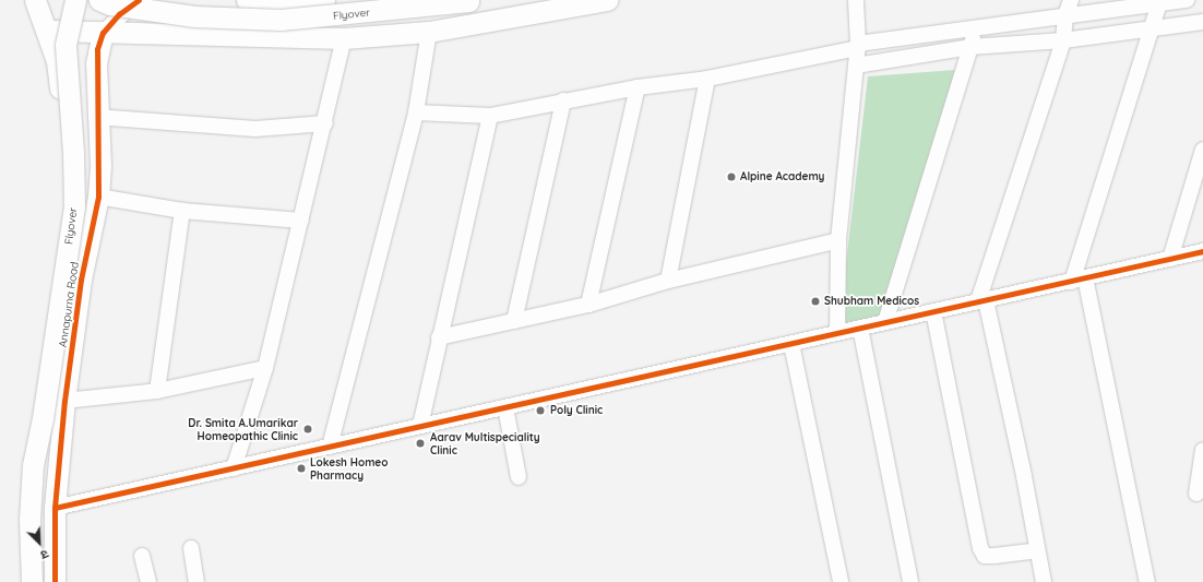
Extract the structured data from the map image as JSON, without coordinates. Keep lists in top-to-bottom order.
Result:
{
  "streets": {
    "street": ["Flyover", "Annapurna Road"]
  },
  "places": [
    "Alpine Academy",
    "Shubham Medicos",
    "Poly Clinic",
    "Dr. Smita A.Umarikar Homeopathic Clinic",
    "Aarav Multispeciality Clinic",
    "Lokesh Homeo Pharmacy"
  ],
  "north": "bottom right"
}
